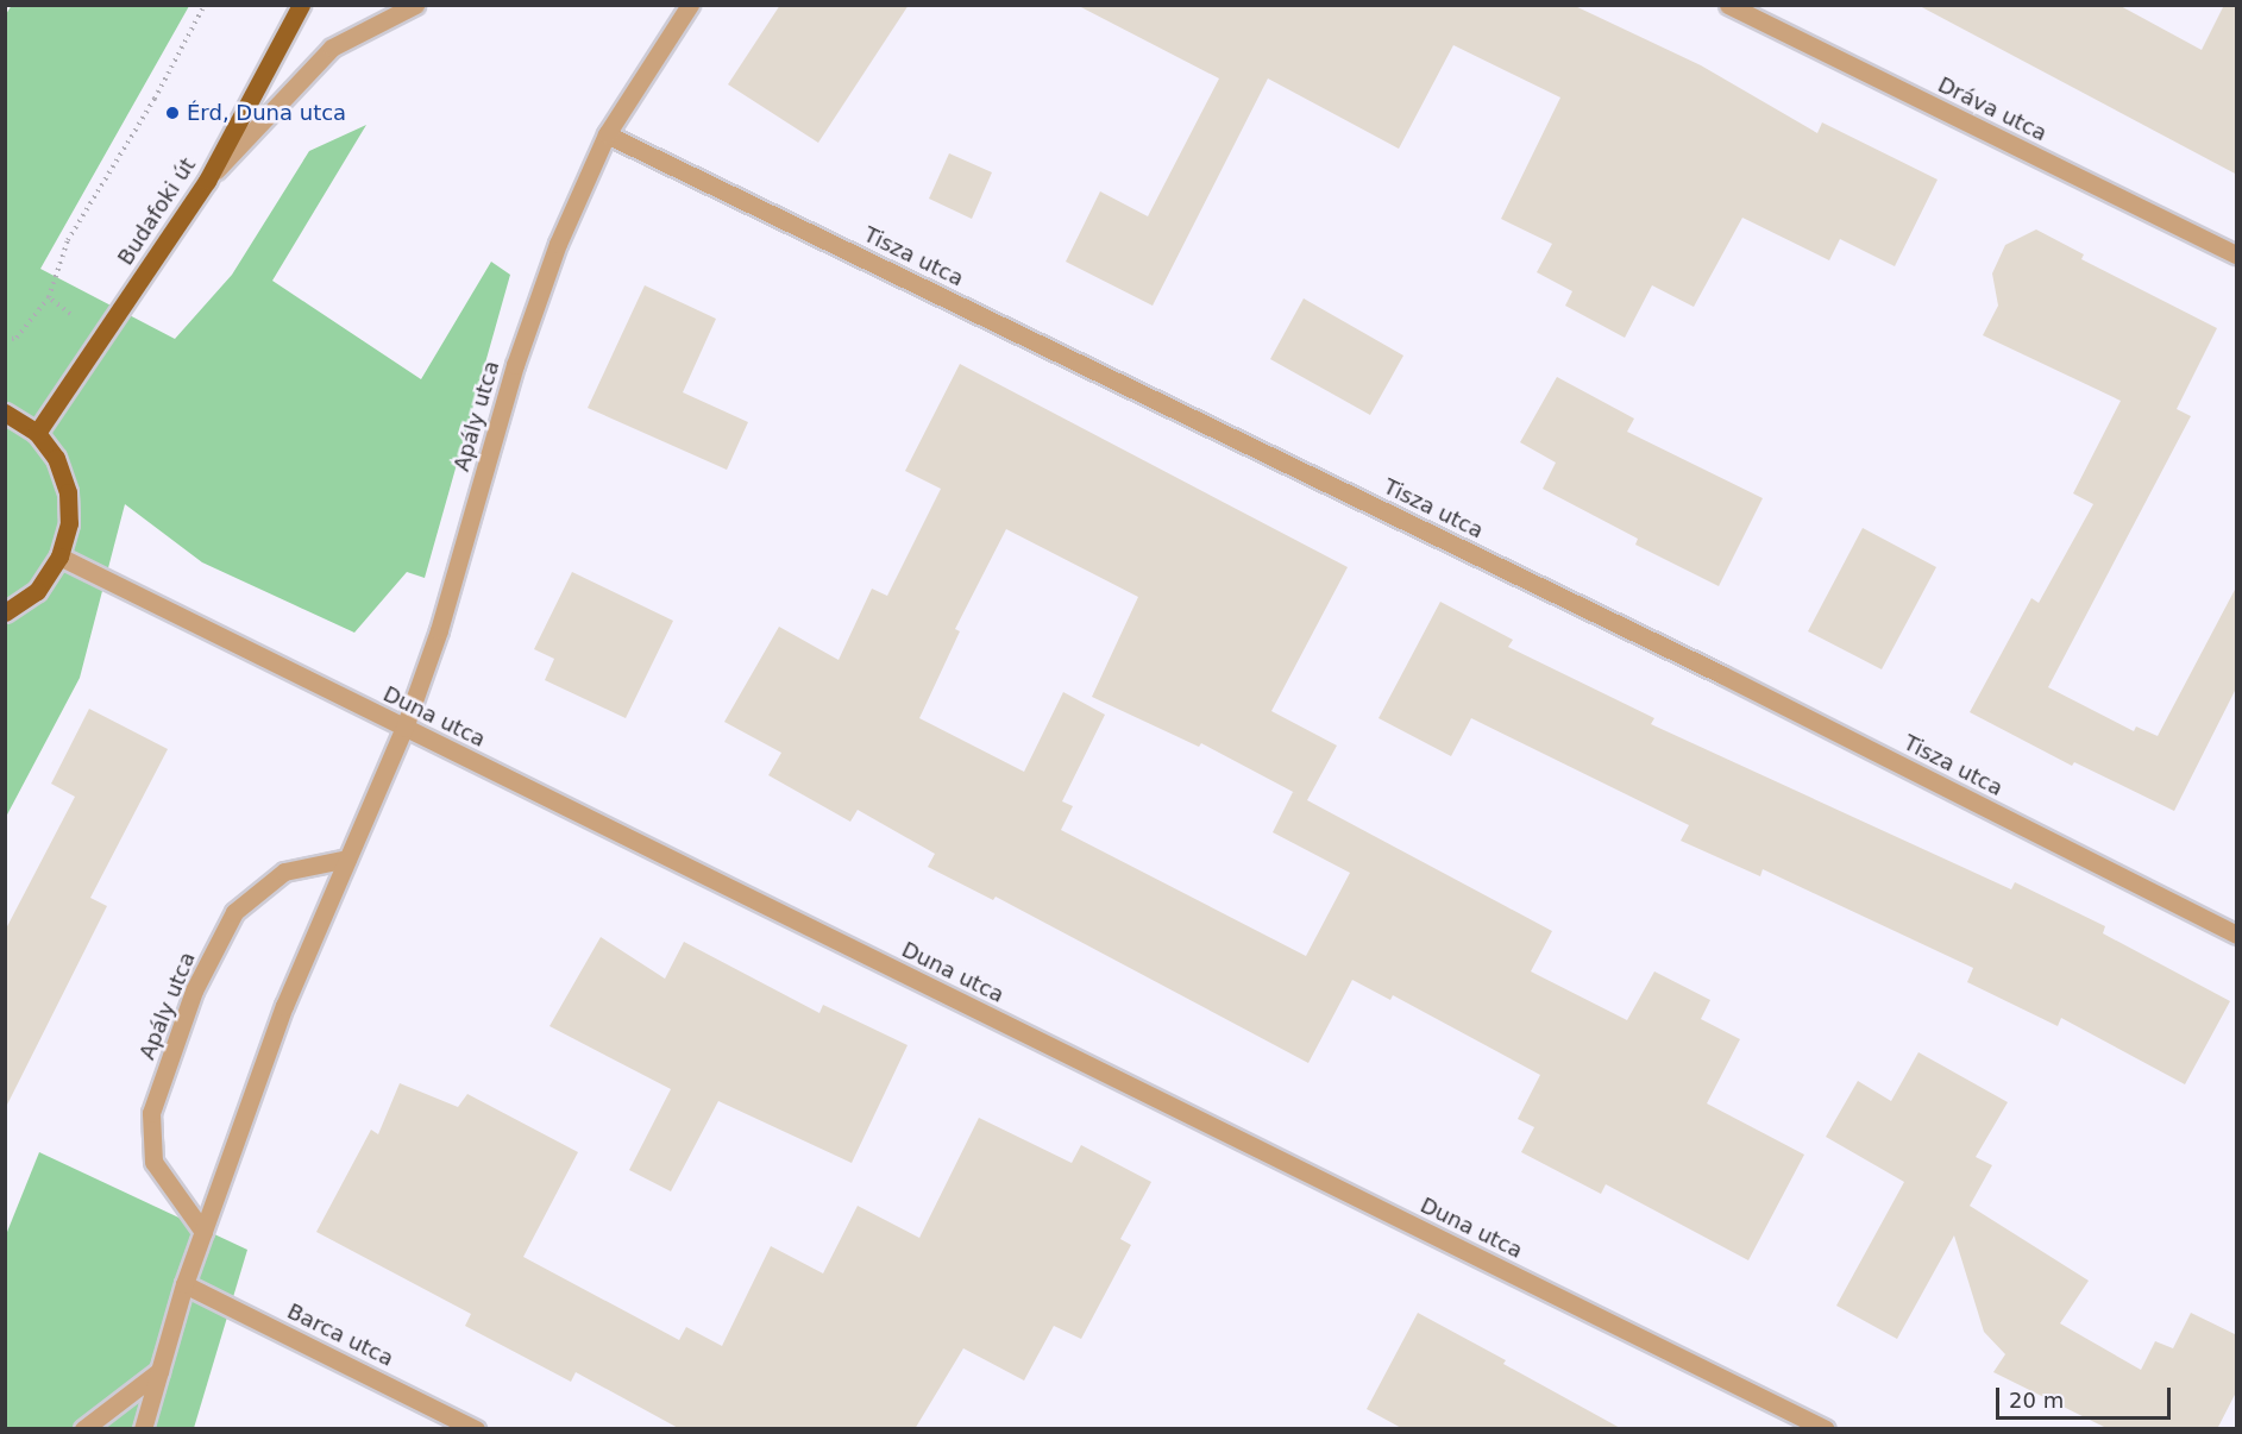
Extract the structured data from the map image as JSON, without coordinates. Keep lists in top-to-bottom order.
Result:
{
  "streets": {
    "main road": ["Budafoki út"],
    "street": [
      "Dráva utca",
      "Tisza utca",
      "Apály utca",
      "Duna utca",
      "Barca utca"
    ]
  },
  "crossings": [
    ["Tisza utca", "Apály utca"],
    ["Apály utca", "Duna utca"],
    ["Apály utca", "Barca utca"]
  ],
  "places": ["Érd, Duna utca"],
  "scale_bar": "20 m"
}
